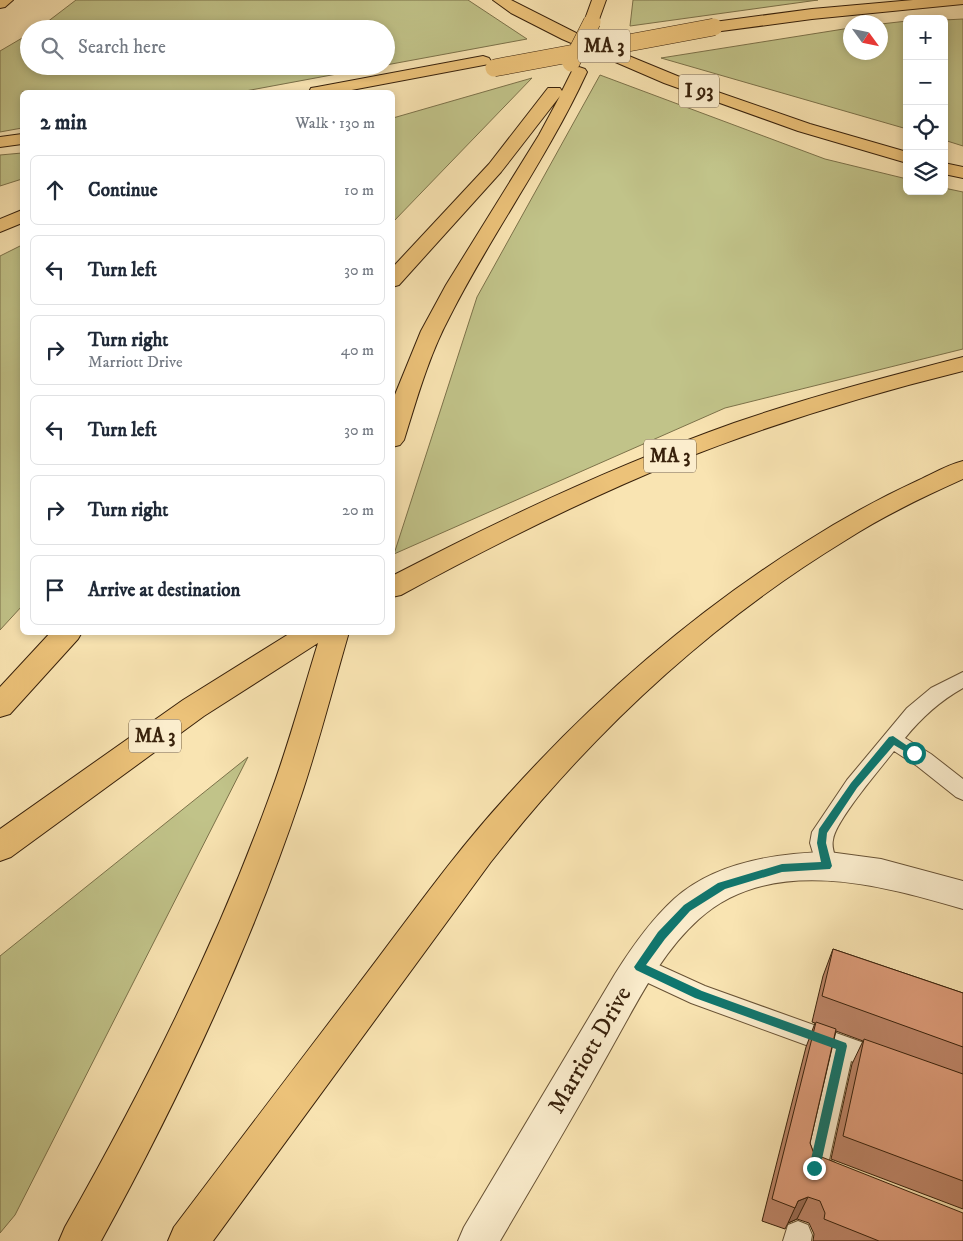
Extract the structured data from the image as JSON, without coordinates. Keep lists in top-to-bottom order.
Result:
{
  "streets": {
    "highway": ["MA 3", "I 93"],
    "street": ["Marriott Drive"]
  },
  "north": "bottom right",
  "page": {
    "map_buttons": ["+", "−"],
    "search": "Search here",
    "heading": ["2 min", "Walk · 130 m"],
    "list": [
      ["Continue", "10 m"],
      ["Turn left", "30 m"],
      ["Turn right", "Marriott Drive", "40 m"],
      ["Turn left", "30 m"],
      ["Turn right", "20 m"],
      "Arrive at destination"
    ]
  }
}
